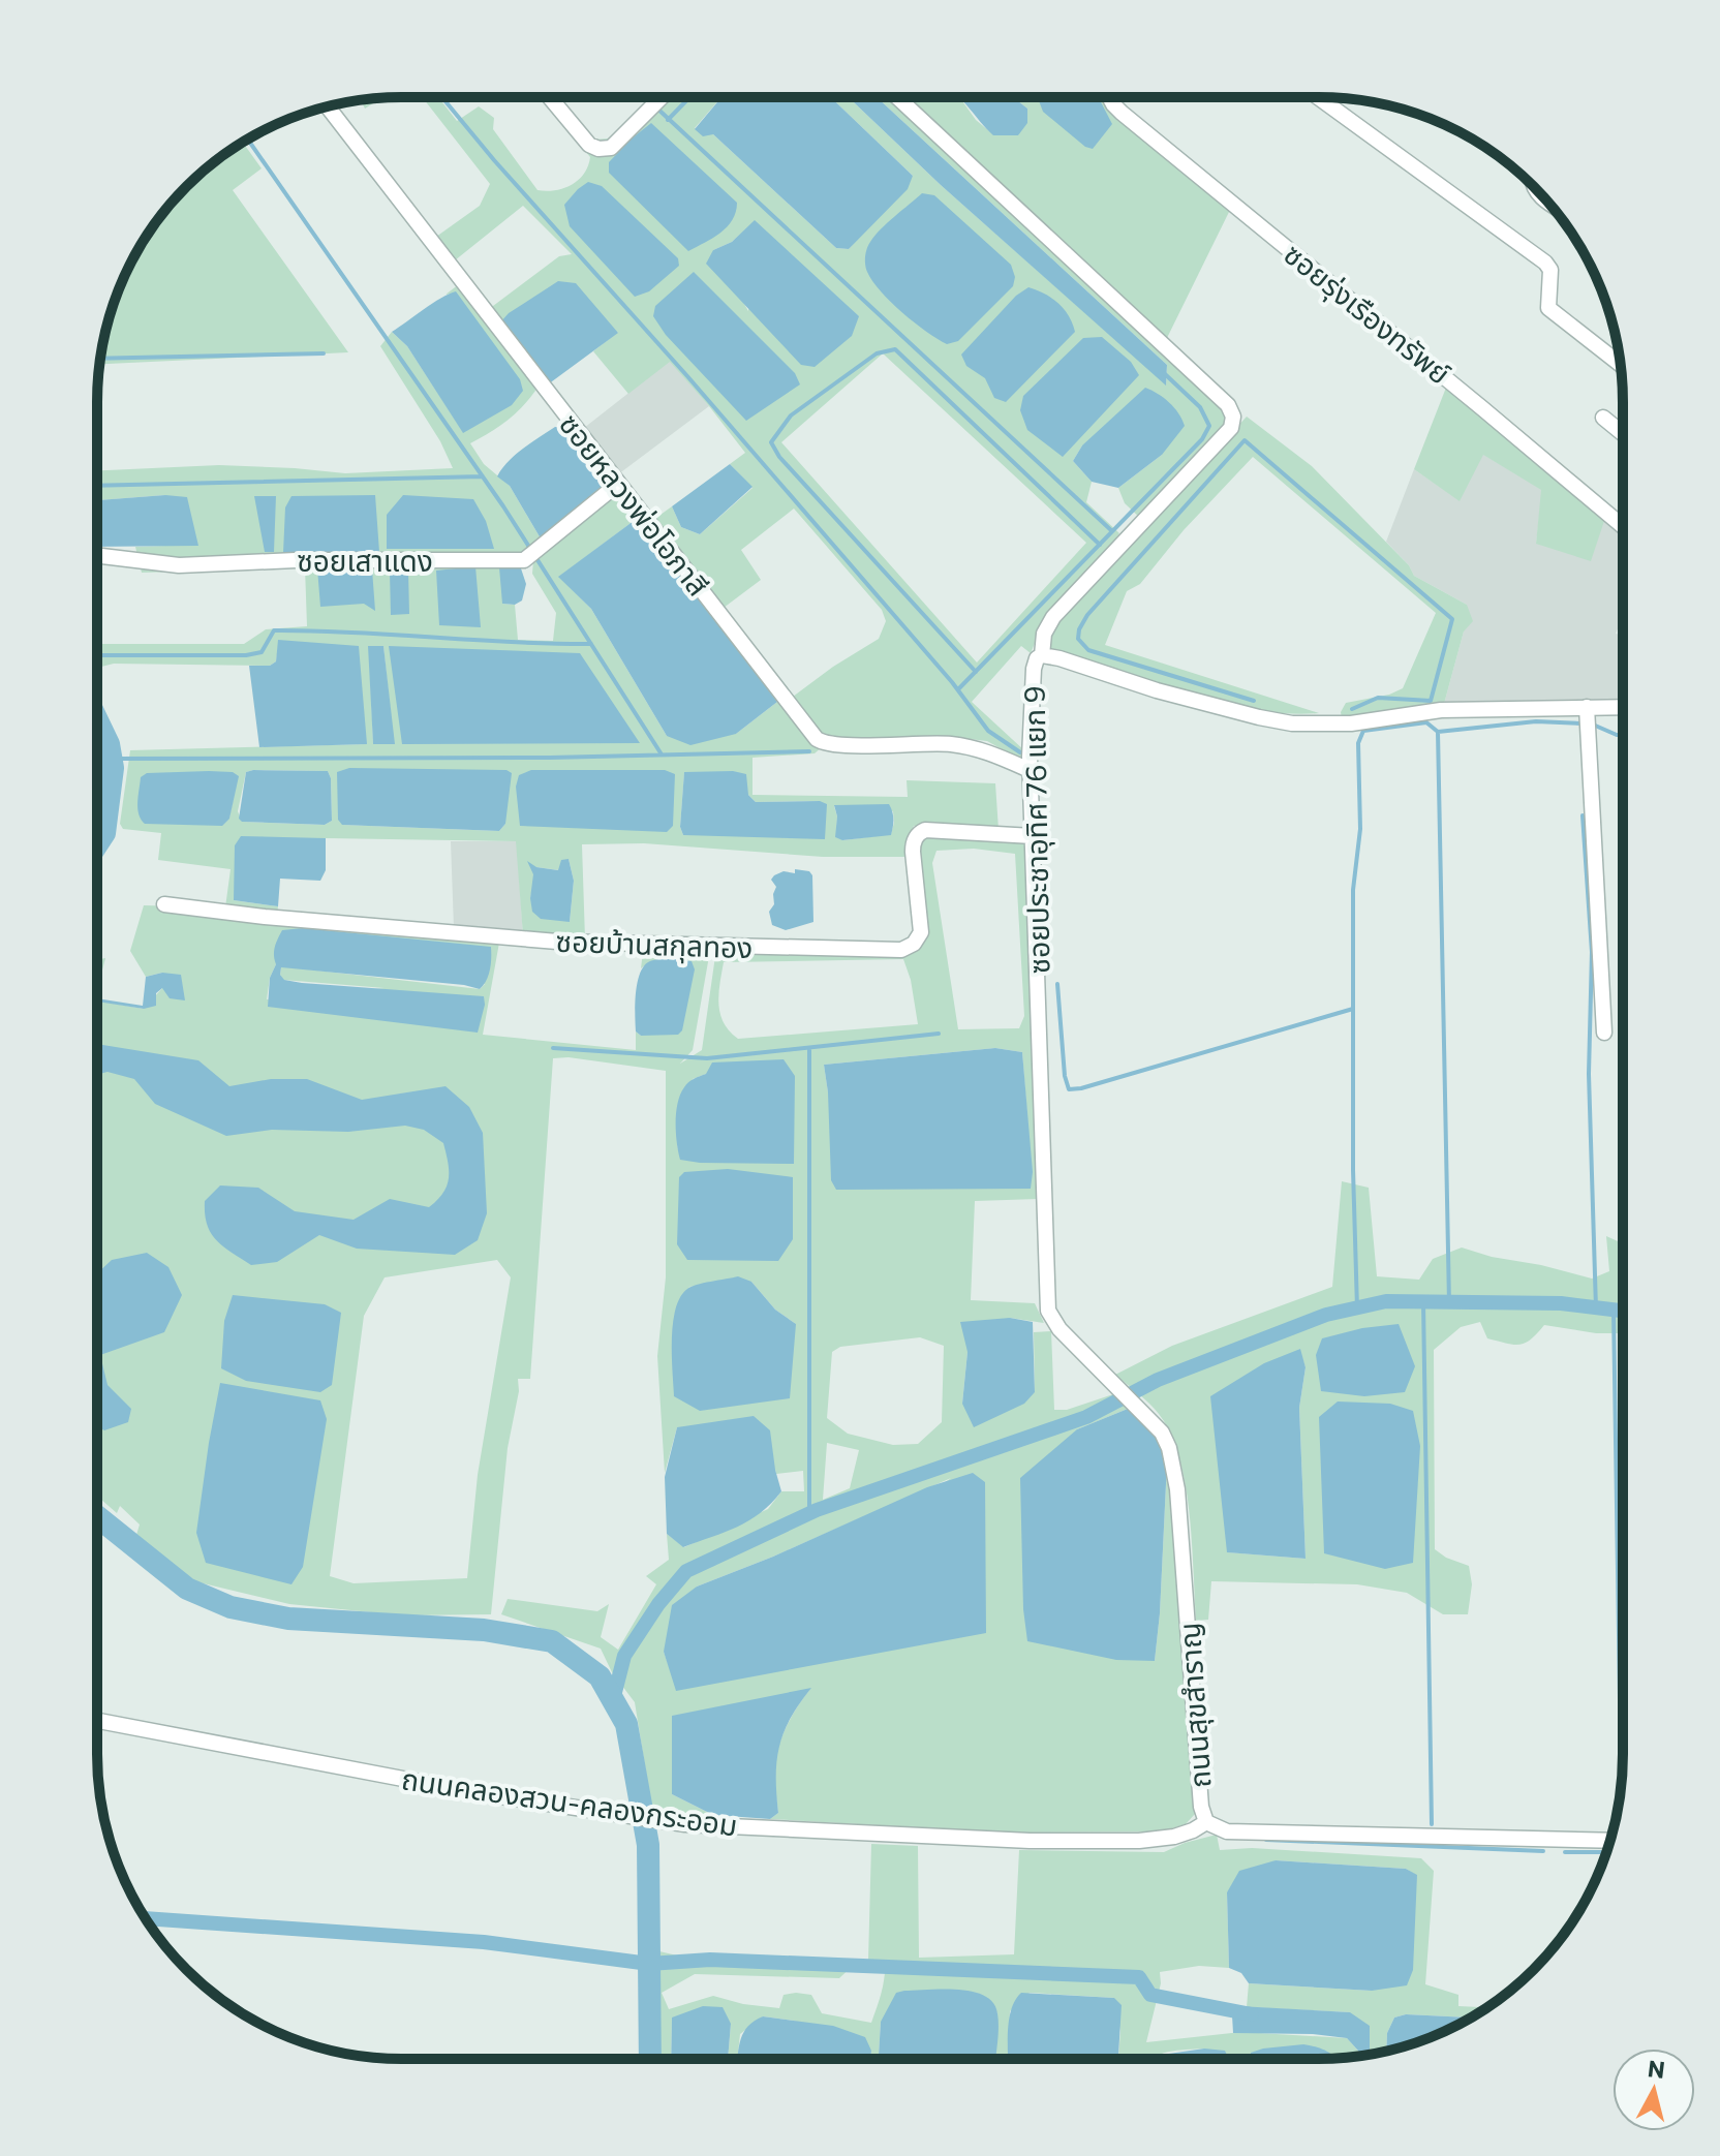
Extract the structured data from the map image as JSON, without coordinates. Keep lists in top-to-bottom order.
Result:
{
  "streets": {
    "street": [
      "ซอยรุ่งเรืองทรัพย์",
      "ซอยหลวงพ่อโอภาสี",
      "ซอยเสาแดง",
      "ซอยประชาอุทิศ 76 แยก 9",
      "ซอยบ้านสกุลทอง",
      "ถนนสุขสำราญ",
      "ถนนคลองสวน-คลองกระออม"
    ]
  },
  "crossings": [
    ["ซอยหลวงพ่อโอภาสี", "ซอยเสาแดง"],
    ["ซอยหลวงพ่อโอภาสี", "ซอยประชาอุทิศ 76 แยก 9"],
    ["ซอยประชาอุทิศ 76 แยก 9", "ซอยบ้านสกุลทอง"],
    ["ซอยประชาอุทิศ 76 แยก 9", "ถนนสุขสำราญ"],
    ["ถนนสุขสำราญ", "ถนนคลองสวน-คลองกระออม"]
  ],
  "north": "top"
}
